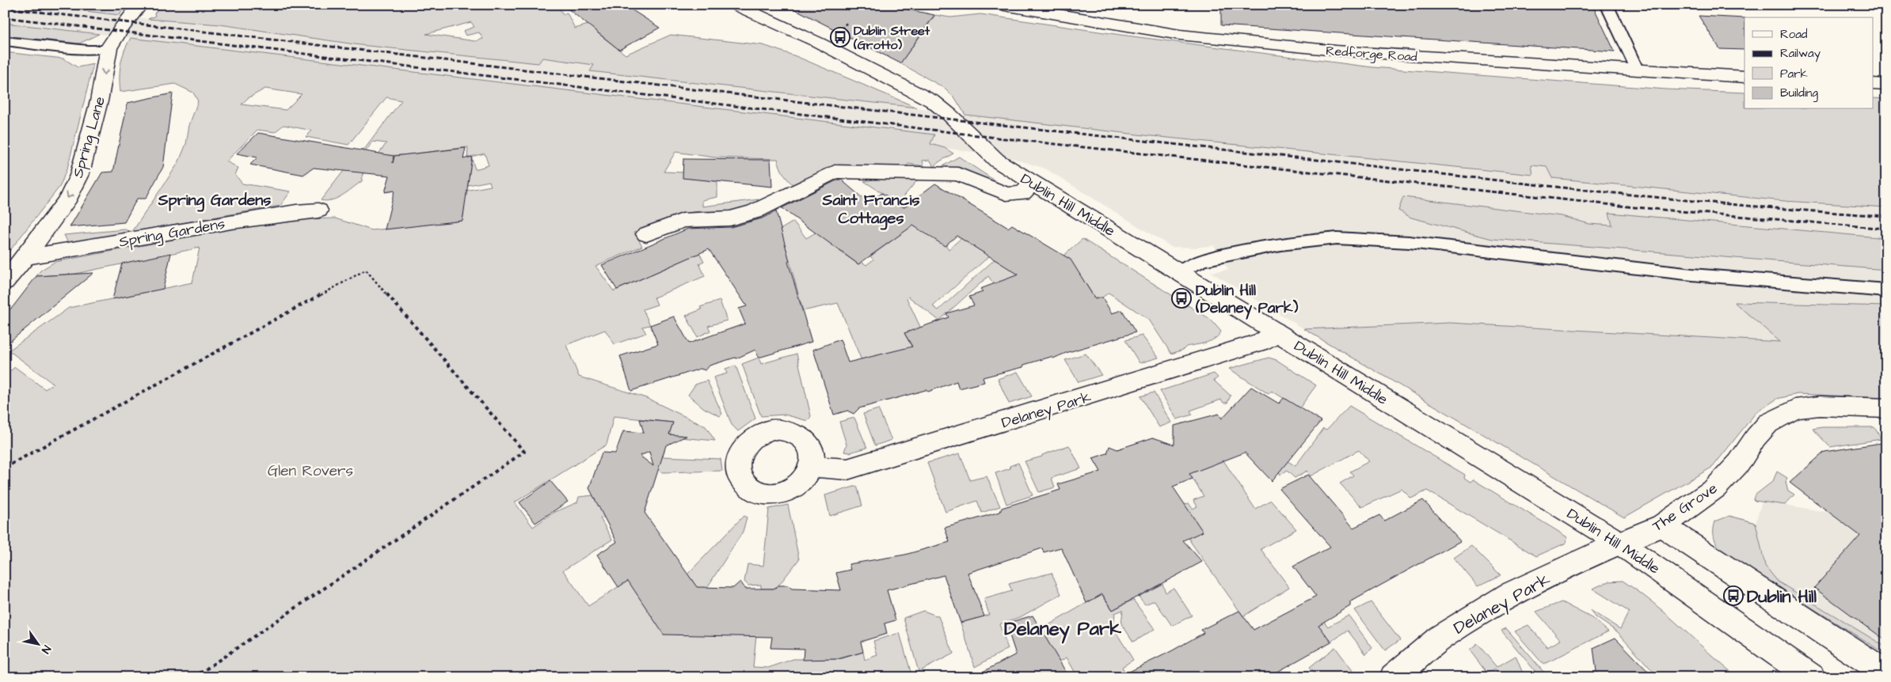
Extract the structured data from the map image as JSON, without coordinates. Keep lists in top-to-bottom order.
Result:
{
  "streets": {
    "street": [
      "Redforge Road",
      "Spring Lane",
      "Dublin Hill Middle",
      "Spring Gardens",
      "Delaney Park",
      "The Grove"
    ]
  },
  "crossings": [
    ["Spring Lane", "Spring Gardens"],
    ["Dublin Hill Middle", "Delaney Park"],
    ["Dublin Hill Middle", "The Grove"],
    ["Delaney Park", "The Grove"]
  ],
  "one_way": ["Spring Lane"],
  "districts": ["Spring Gardens", "Saint Francis Cottages", "Delaney Park"],
  "parks": ["Glen Rovers"],
  "places": {
    "bus stop": ["Dublin Street (Grotto)", "Dublin Hill (Delaney Park)", "Dublin Hill"]
  },
  "legend": [
    "Road",
    "Railway",
    "Park",
    "Building"
  ],
  "north": "bottom right"
}
